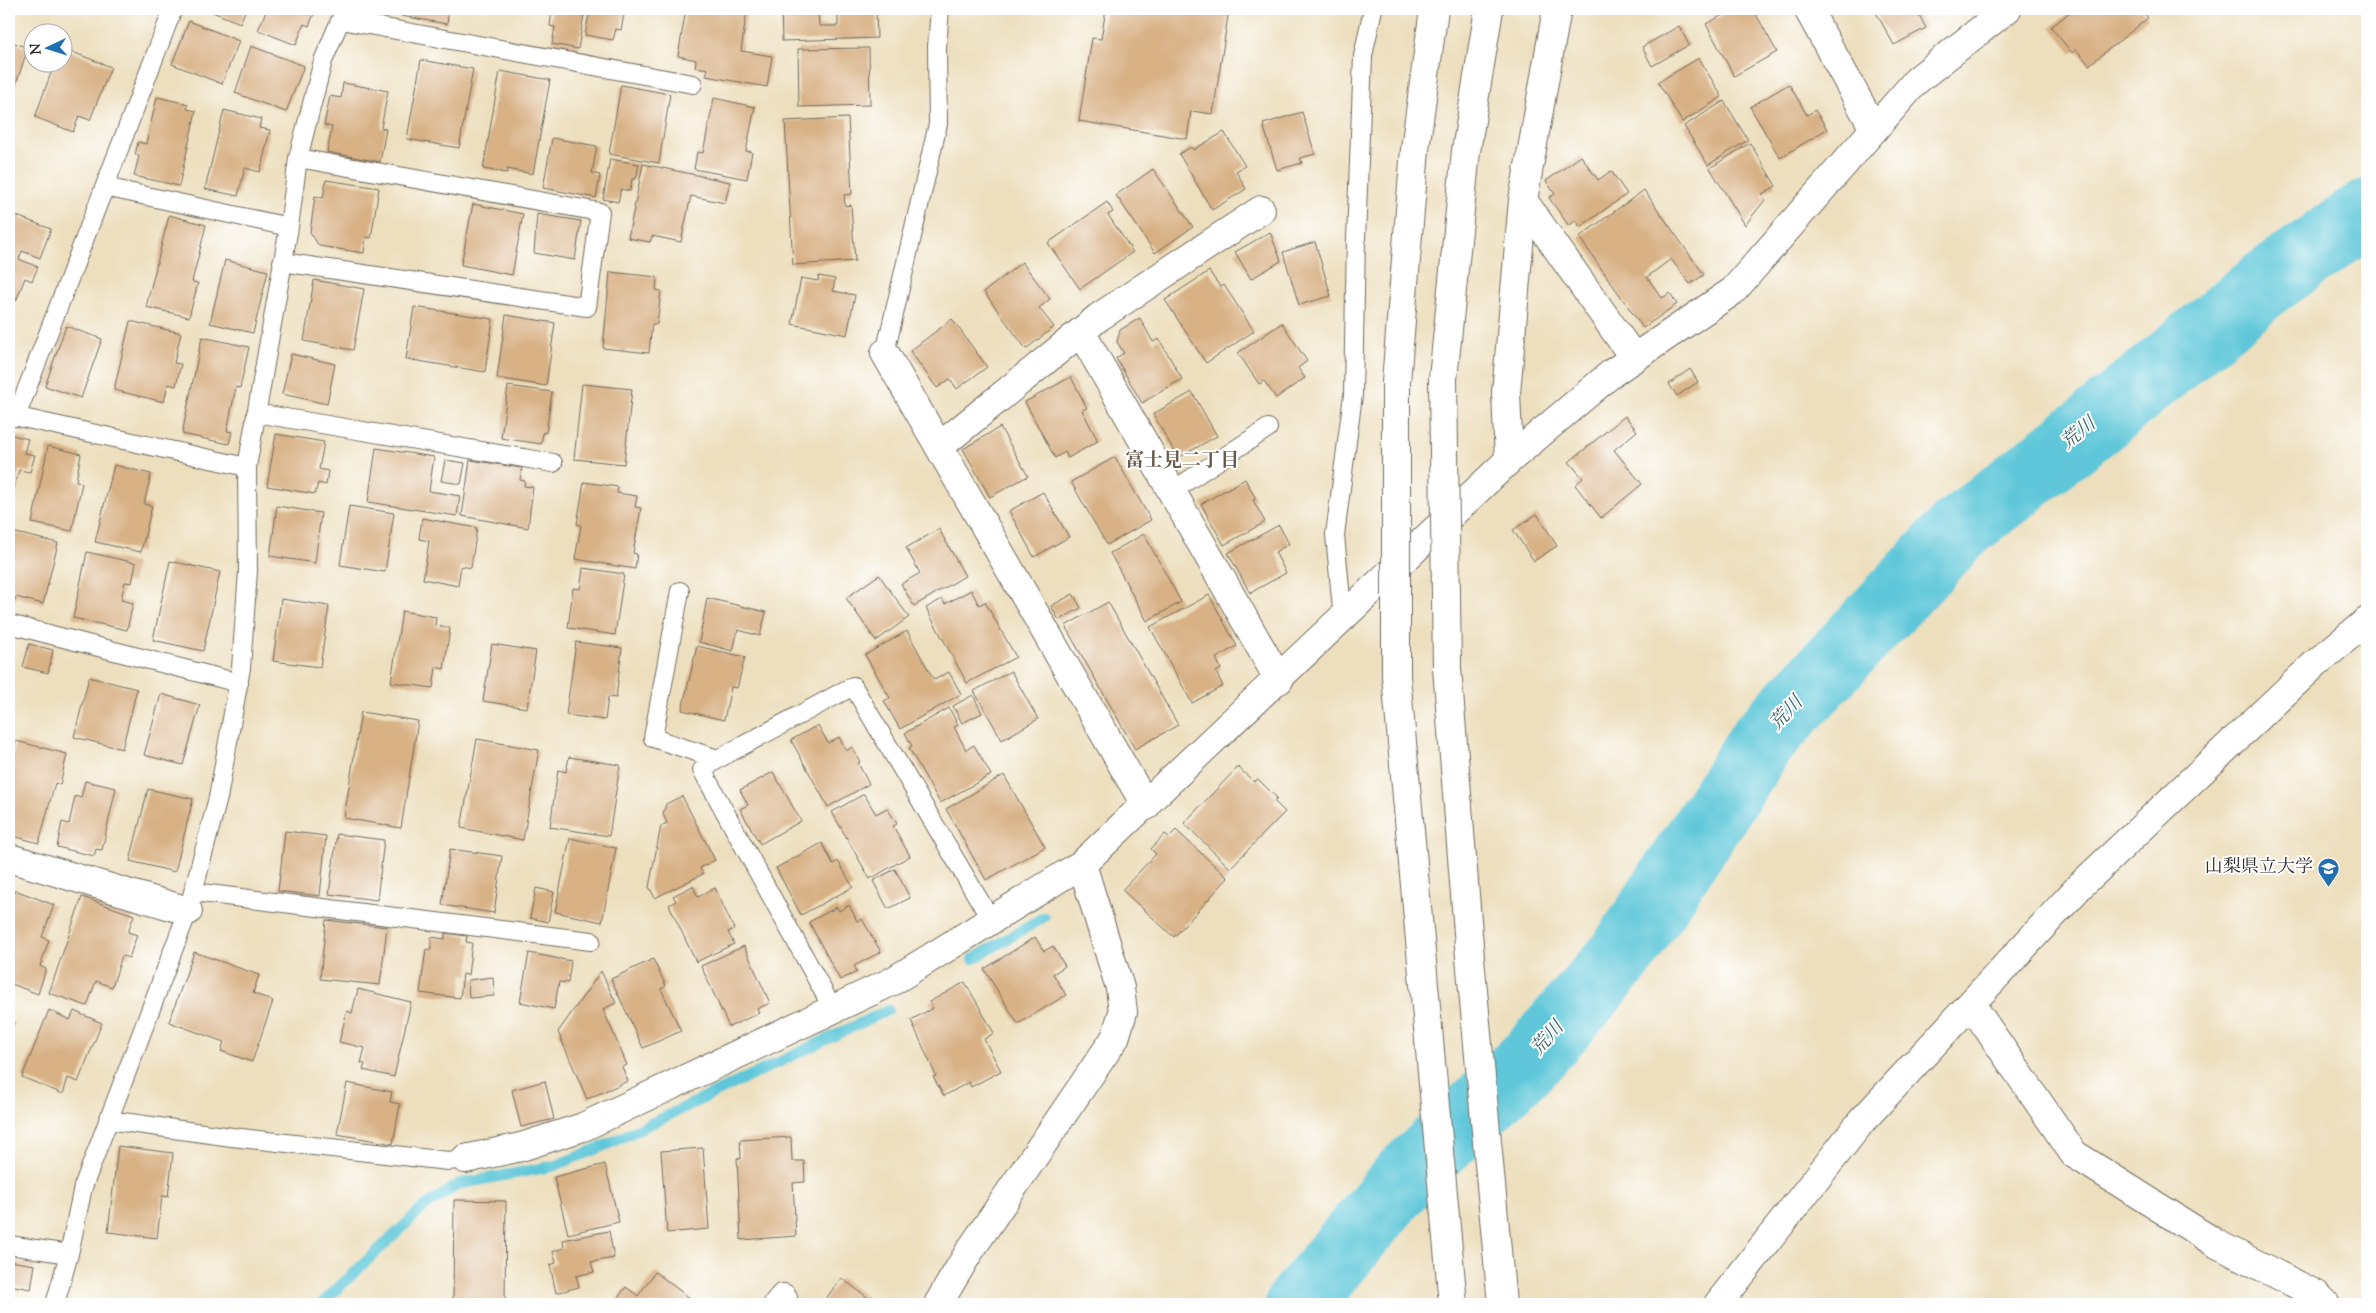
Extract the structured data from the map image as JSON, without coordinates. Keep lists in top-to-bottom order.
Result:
{
  "districts": ["富士見二丁目"],
  "water": ["荒川"],
  "places": {
    "school or university": ["山梨県立大学"]
  },
  "north": "left"
}
